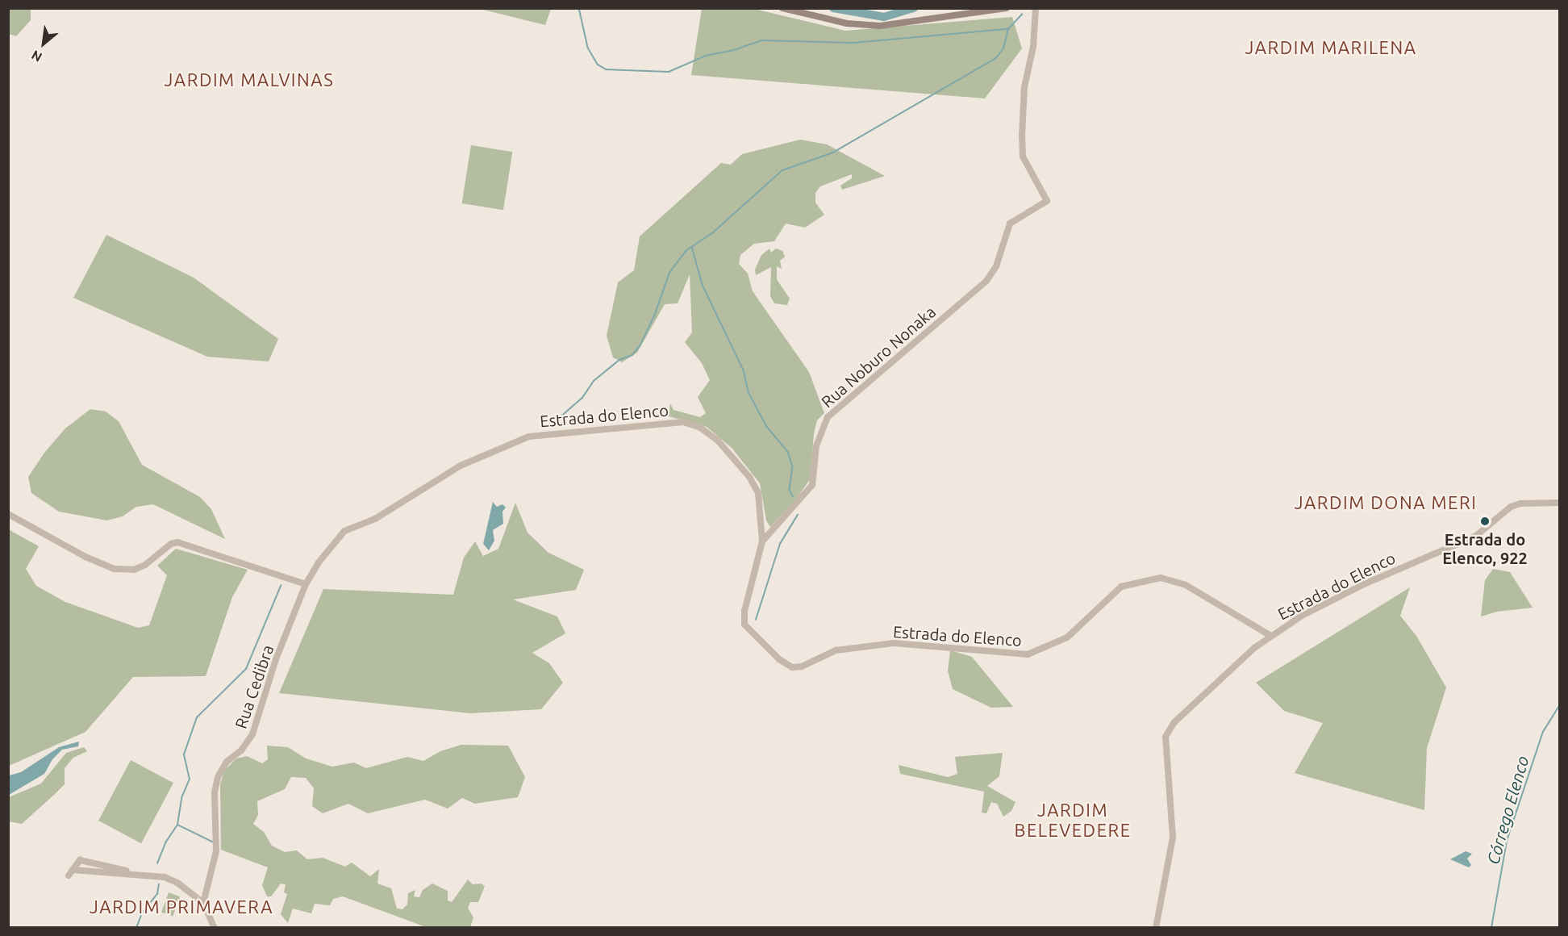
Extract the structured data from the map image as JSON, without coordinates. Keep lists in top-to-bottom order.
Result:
{
  "streets": {
    "street": ["Rua Noburo Nonaka", "Estrada do Elenco", "Rua Cedibra"]
  },
  "crossings": [
    ["Rua Noburo Nonaka", "Estrada do Elenco"],
    ["Estrada do Elenco", "Rua Cedibra"]
  ],
  "districts": [
    "JARDIM MARILENA",
    "JARDIM MALVINAS",
    "JARDIM DONA MERI",
    "JARDIM BELEVEDERE",
    "JARDIM PRIMAVERA"
  ],
  "water": ["Córrego Elenco"],
  "places": ["Estrada do Elenco, 922"],
  "north": "bottom left"
}
